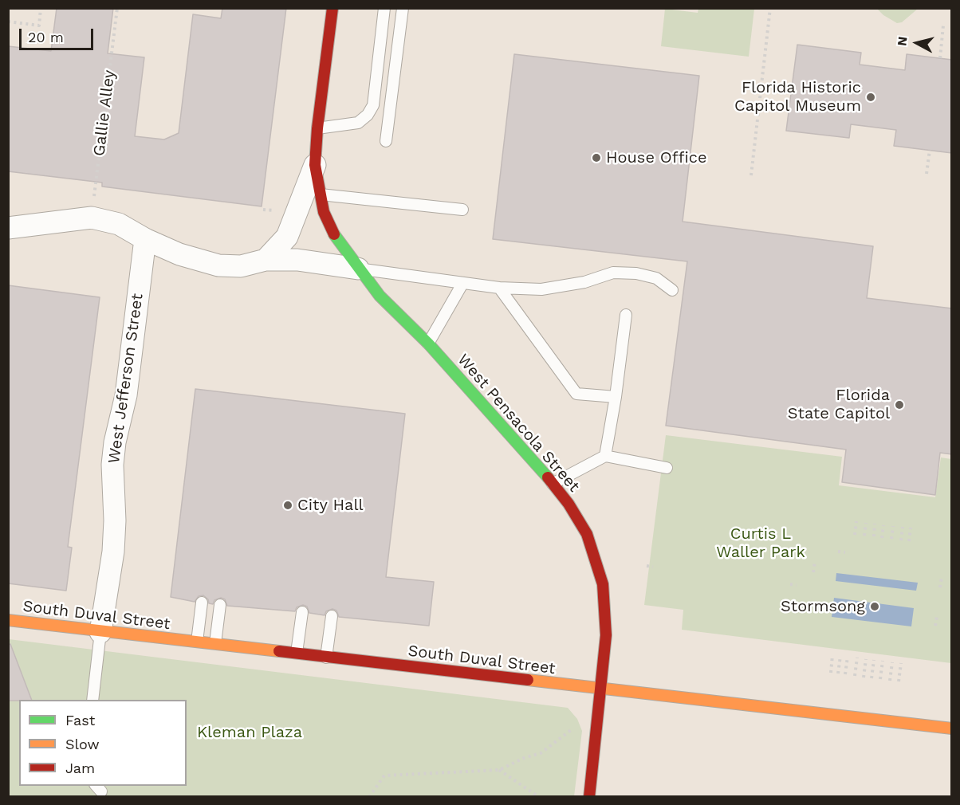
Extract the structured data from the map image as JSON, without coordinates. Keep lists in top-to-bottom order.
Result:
{
  "streets": {
    "main road": ["West Pensacola Street", "South Duval Street"],
    "street": ["West Jefferson Street"],
    "path": ["Gallie Alley"]
  },
  "crossings": [
    ["West Jefferson Street", "South Duval Street"],
    ["West Pensacola Street", "South Duval Street"]
  ],
  "parks": ["Curtis L Waller Park", "Kleman Plaza"],
  "places": [
    "Florida Historic Capitol Museum",
    "House Office",
    "Florida State Capitol",
    "City Hall",
    "Stormsong"
  ],
  "legend": ["Fast", "Slow", "Jam"],
  "scale_bar": "20 m",
  "north": "left"
}
